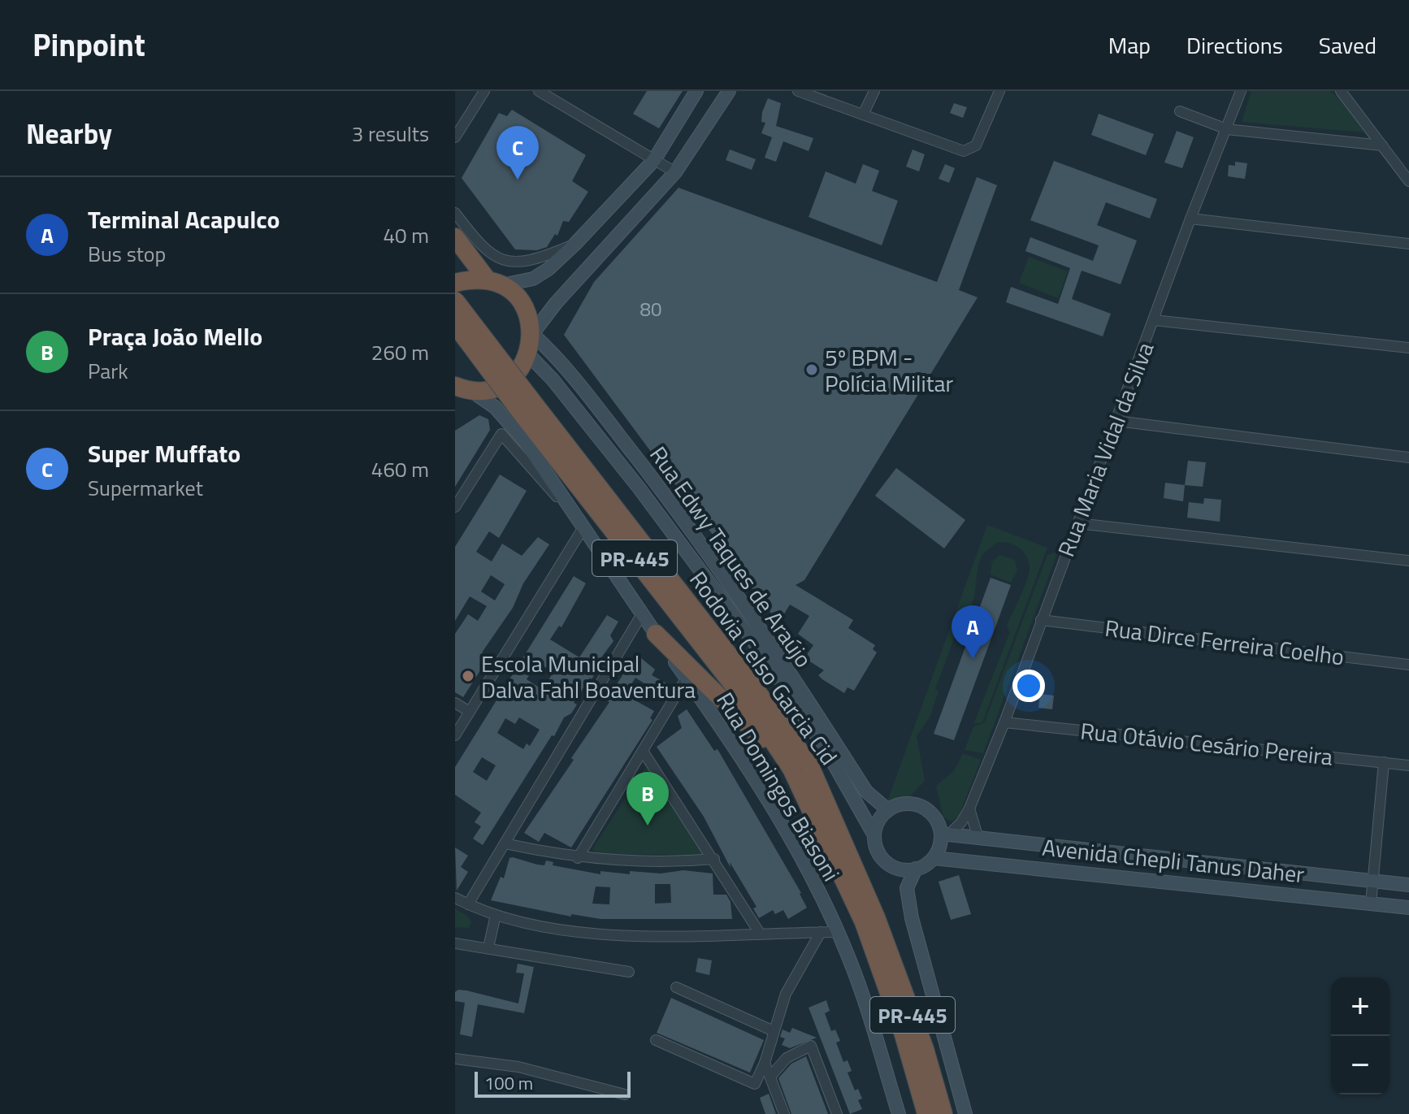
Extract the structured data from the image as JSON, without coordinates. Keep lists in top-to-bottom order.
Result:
{
  "streets": {
    "highway": ["PR-445", "Rodovia Celso Garcia Cid"],
    "main road": ["Rua Edwy Taques de Araújo", "Rua Domingos Biasoni", "Avenida Chepli Tanus Daher"],
    "street": ["Rua Maria Vidal da Silva", "Rua Dirce Ferreira Coelho", "Rua Otávio Cesário Pereira"]
  },
  "crossings": [
    ["Rua Maria Vidal da Silva", "Rua Edwy Taques de Araújo"],
    ["Rua Maria Vidal da Silva", "Rua Dirce Ferreira Coelho"],
    ["Rua Maria Vidal da Silva", "Rua Otávio Cesário Pereira"],
    ["Rua Maria Vidal da Silva", "Avenida Chepli Tanus Daher"],
    ["Rua Edwy Taques de Araújo", "Avenida Chepli Tanus Daher"]
  ],
  "places": ["5º BPM - Polícia Militar", "Escola Municipal Dalva Fahl Boaventura"],
  "house_numbers": ["80"],
  "scale_bar": "100 m",
  "page": {
    "header": "Pinpoint",
    "nav": ["Map", "Directions", "Saved"],
    "heading": ["Nearby", "3 results"],
    "pins": ["C", "A", "B"],
    "list": [
      {
        "mark": "A",
        "name": "Terminal Acapulco",
        "note": "Bus stop",
        "value": "40 m"
      },
      {
        "mark": "B",
        "name": "Praça João Mello",
        "note": "Park",
        "value": "260 m"
      },
      {
        "mark": "C",
        "name": "Super Muffato",
        "note": "Supermarket",
        "value": "460 m"
      }
    ],
    "map_buttons": ["+", "−"],
    "scale": "100 m"
  }
}
